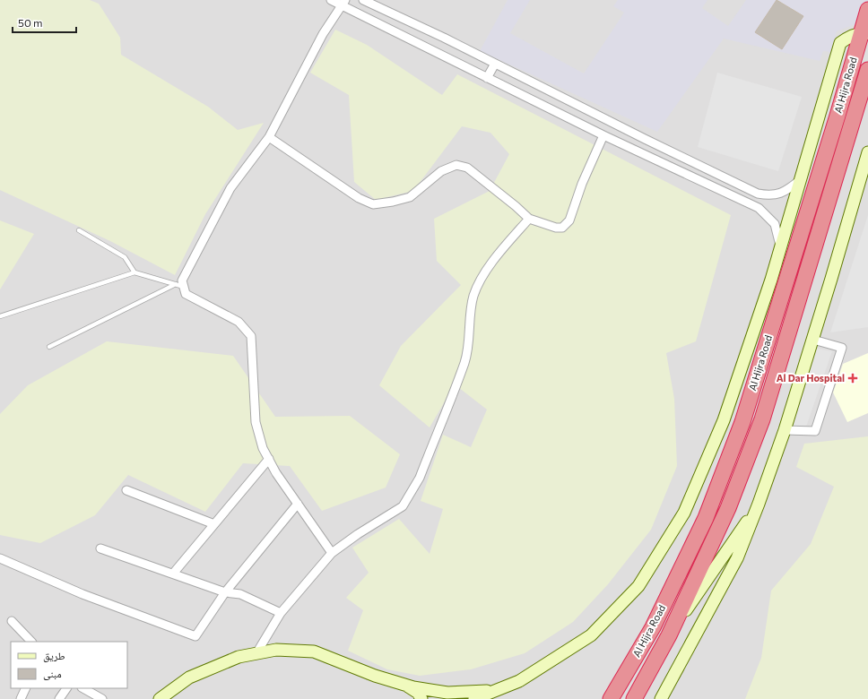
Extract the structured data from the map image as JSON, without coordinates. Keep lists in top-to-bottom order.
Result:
{
  "streets": {
    "highway": ["Al Hijra Road"]
  },
  "places": {
    "health": ["Al Dar Hospital"]
  },
  "legend": ["طريق", "مبنى"],
  "scale_bar": "50 m"
}
